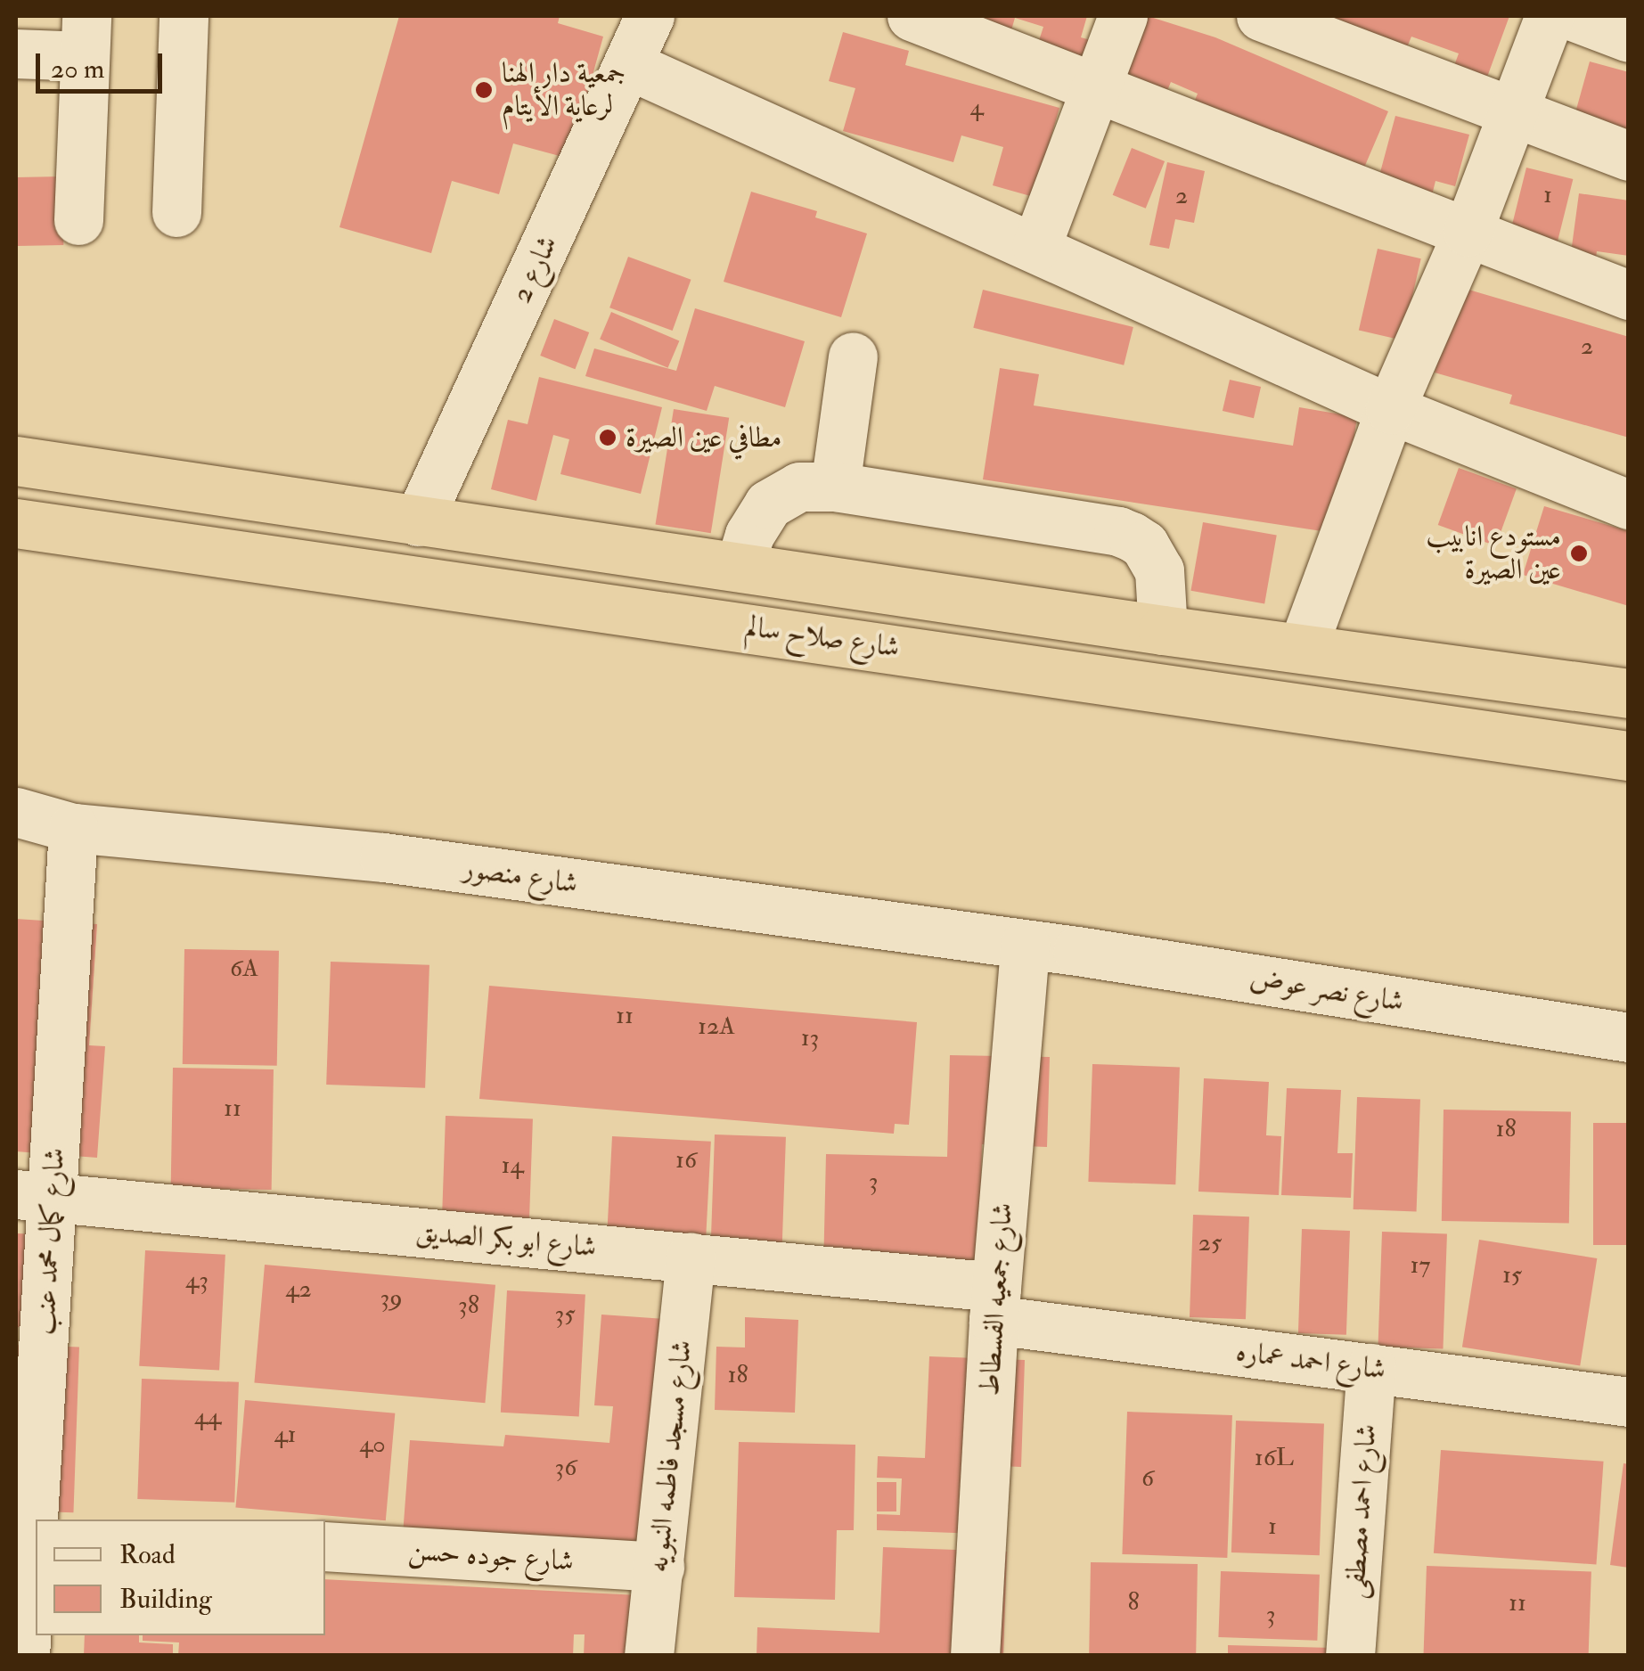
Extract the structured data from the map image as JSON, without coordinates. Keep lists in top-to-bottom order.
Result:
{
  "streets": {
    "highway": ["شارع صلاح سالم"],
    "street": [
      "شارع 2",
      "شارع منصور",
      "شارع نصر عوض",
      "شارع ابو بكر الصديق",
      "شارع كمال محمد عنب",
      "شارع جمعيه الفسطاط",
      "شارع احمد عماره",
      "شارع مسجد فاطمه النبويه",
      "شارع احمد مصطفى",
      "شارع جوده حسن"
    ]
  },
  "crossings": [
    ["شارع 2", "شارع صلاح سالم"],
    ["شارع منصور", "شارع نصر عوض"],
    ["شارع منصور", "شارع كمال محمد عنب"],
    ["شارع منصور", "شارع جمعيه الفسطاط"],
    ["شارع نصر عوض", "شارع جمعيه الفسطاط"],
    ["شارع ابو بكر الصديق", "شارع كمال محمد عنب"],
    ["شارع ابو بكر الصديق", "شارع جمعيه الفسطاط"],
    ["شارع ابو بكر الصديق", "شارع احمد عماره"],
    ["شارع ابو بكر الصديق", "شارع مسجد فاطمه النبويه"],
    ["شارع جمعيه الفسطاط", "شارع احمد عماره"],
    ["شارع احمد عماره", "شارع احمد مصطفى"],
    ["شارع مسجد فاطمه النبويه", "شارع جوده حسن"]
  ],
  "places": ["جمعية دار الهنا لرعاية الأيتام", "مطافي عين الصيرة", "مستودع انابيب عين الصيرة"],
  "house_numbers": [
    "4",
    "1",
    "2",
    "2",
    "6A",
    "11",
    "12A",
    "13",
    "11",
    "18",
    "16",
    "14",
    "3",
    "25",
    "17",
    "15",
    "43",
    "42",
    "39",
    "38",
    "35",
    "18",
    "44",
    "41",
    "40",
    "16L",
    "36",
    "6",
    "1",
    "8",
    "11",
    "3"
  ],
  "legend": ["Road", "Building"],
  "scale_bar": "20 m"
}
